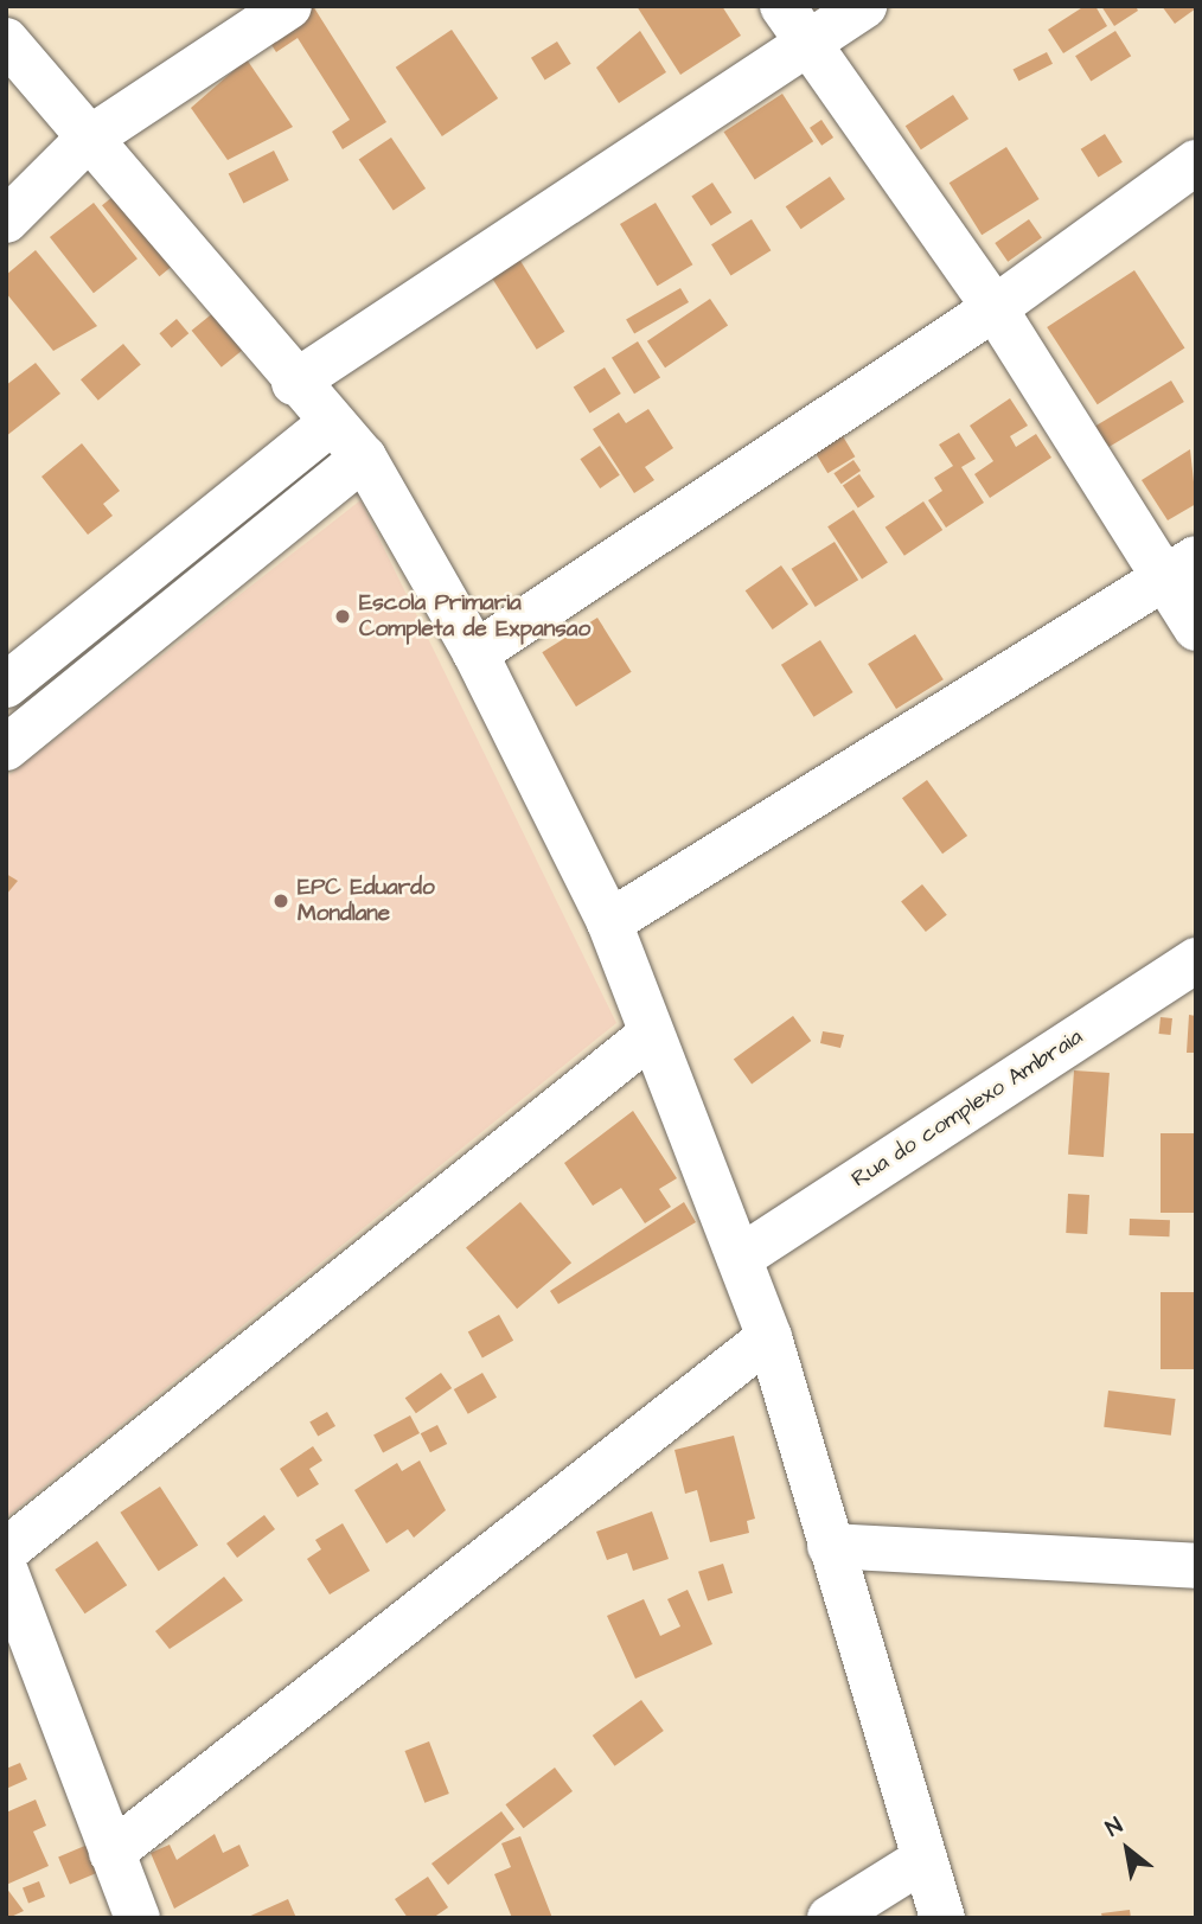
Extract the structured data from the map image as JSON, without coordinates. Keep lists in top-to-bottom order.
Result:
{
  "streets": {
    "street": ["Rua do complexo Ambraia"]
  },
  "places": ["Escola Primaria Completa de Expansao", "EPC Eduardo Mondlane"],
  "north": "top left"
}
